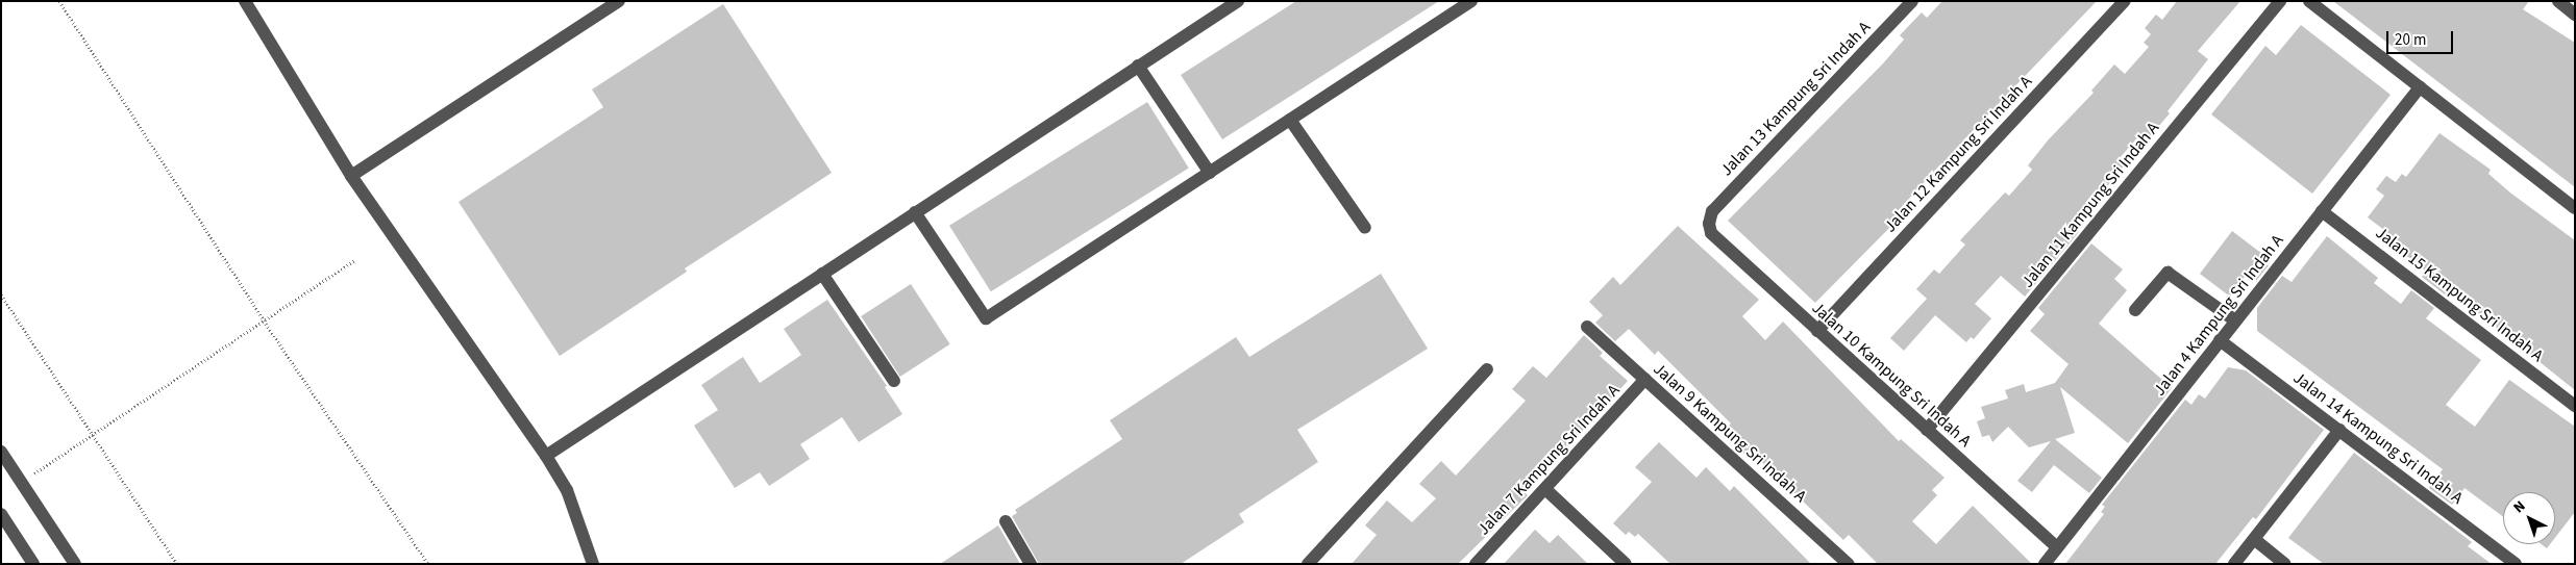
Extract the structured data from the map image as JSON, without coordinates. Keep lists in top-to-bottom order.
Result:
{
  "streets": {
    "street": [
      "Jalan 13 Kampung Sri Indah A",
      "Jalan 12 Kampung Sri Indah A",
      "Jalan 11 Kampung Sri Indah A",
      "Jalan 15 Kampung Sri Indah A",
      "Jalan 4 Kampung Sri Indah A",
      "Jalan 10 Kampung Sri Indah A",
      "Jalan 9 Kampung Sri Indah A",
      "Jalan 14 Kampung Sri Indah A",
      "Jalan 7 Kampung Sri Indah A"
    ]
  },
  "crossings": [
    ["Jalan 13 Kampung Sri Indah A", "Jalan 10 Kampung Sri Indah A"],
    ["Jalan 12 Kampung Sri Indah A", "Jalan 10 Kampung Sri Indah A"],
    ["Jalan 11 Kampung Sri Indah A", "Jalan 10 Kampung Sri Indah A"],
    ["Jalan 15 Kampung Sri Indah A", "Jalan 4 Kampung Sri Indah A"],
    ["Jalan 4 Kampung Sri Indah A", "Jalan 10 Kampung Sri Indah A"],
    ["Jalan 4 Kampung Sri Indah A", "Jalan 14 Kampung Sri Indah A"],
    ["Jalan 9 Kampung Sri Indah A", "Jalan 7 Kampung Sri Indah A"]
  ],
  "scale_bar": "20 m",
  "north": "top left"
}
